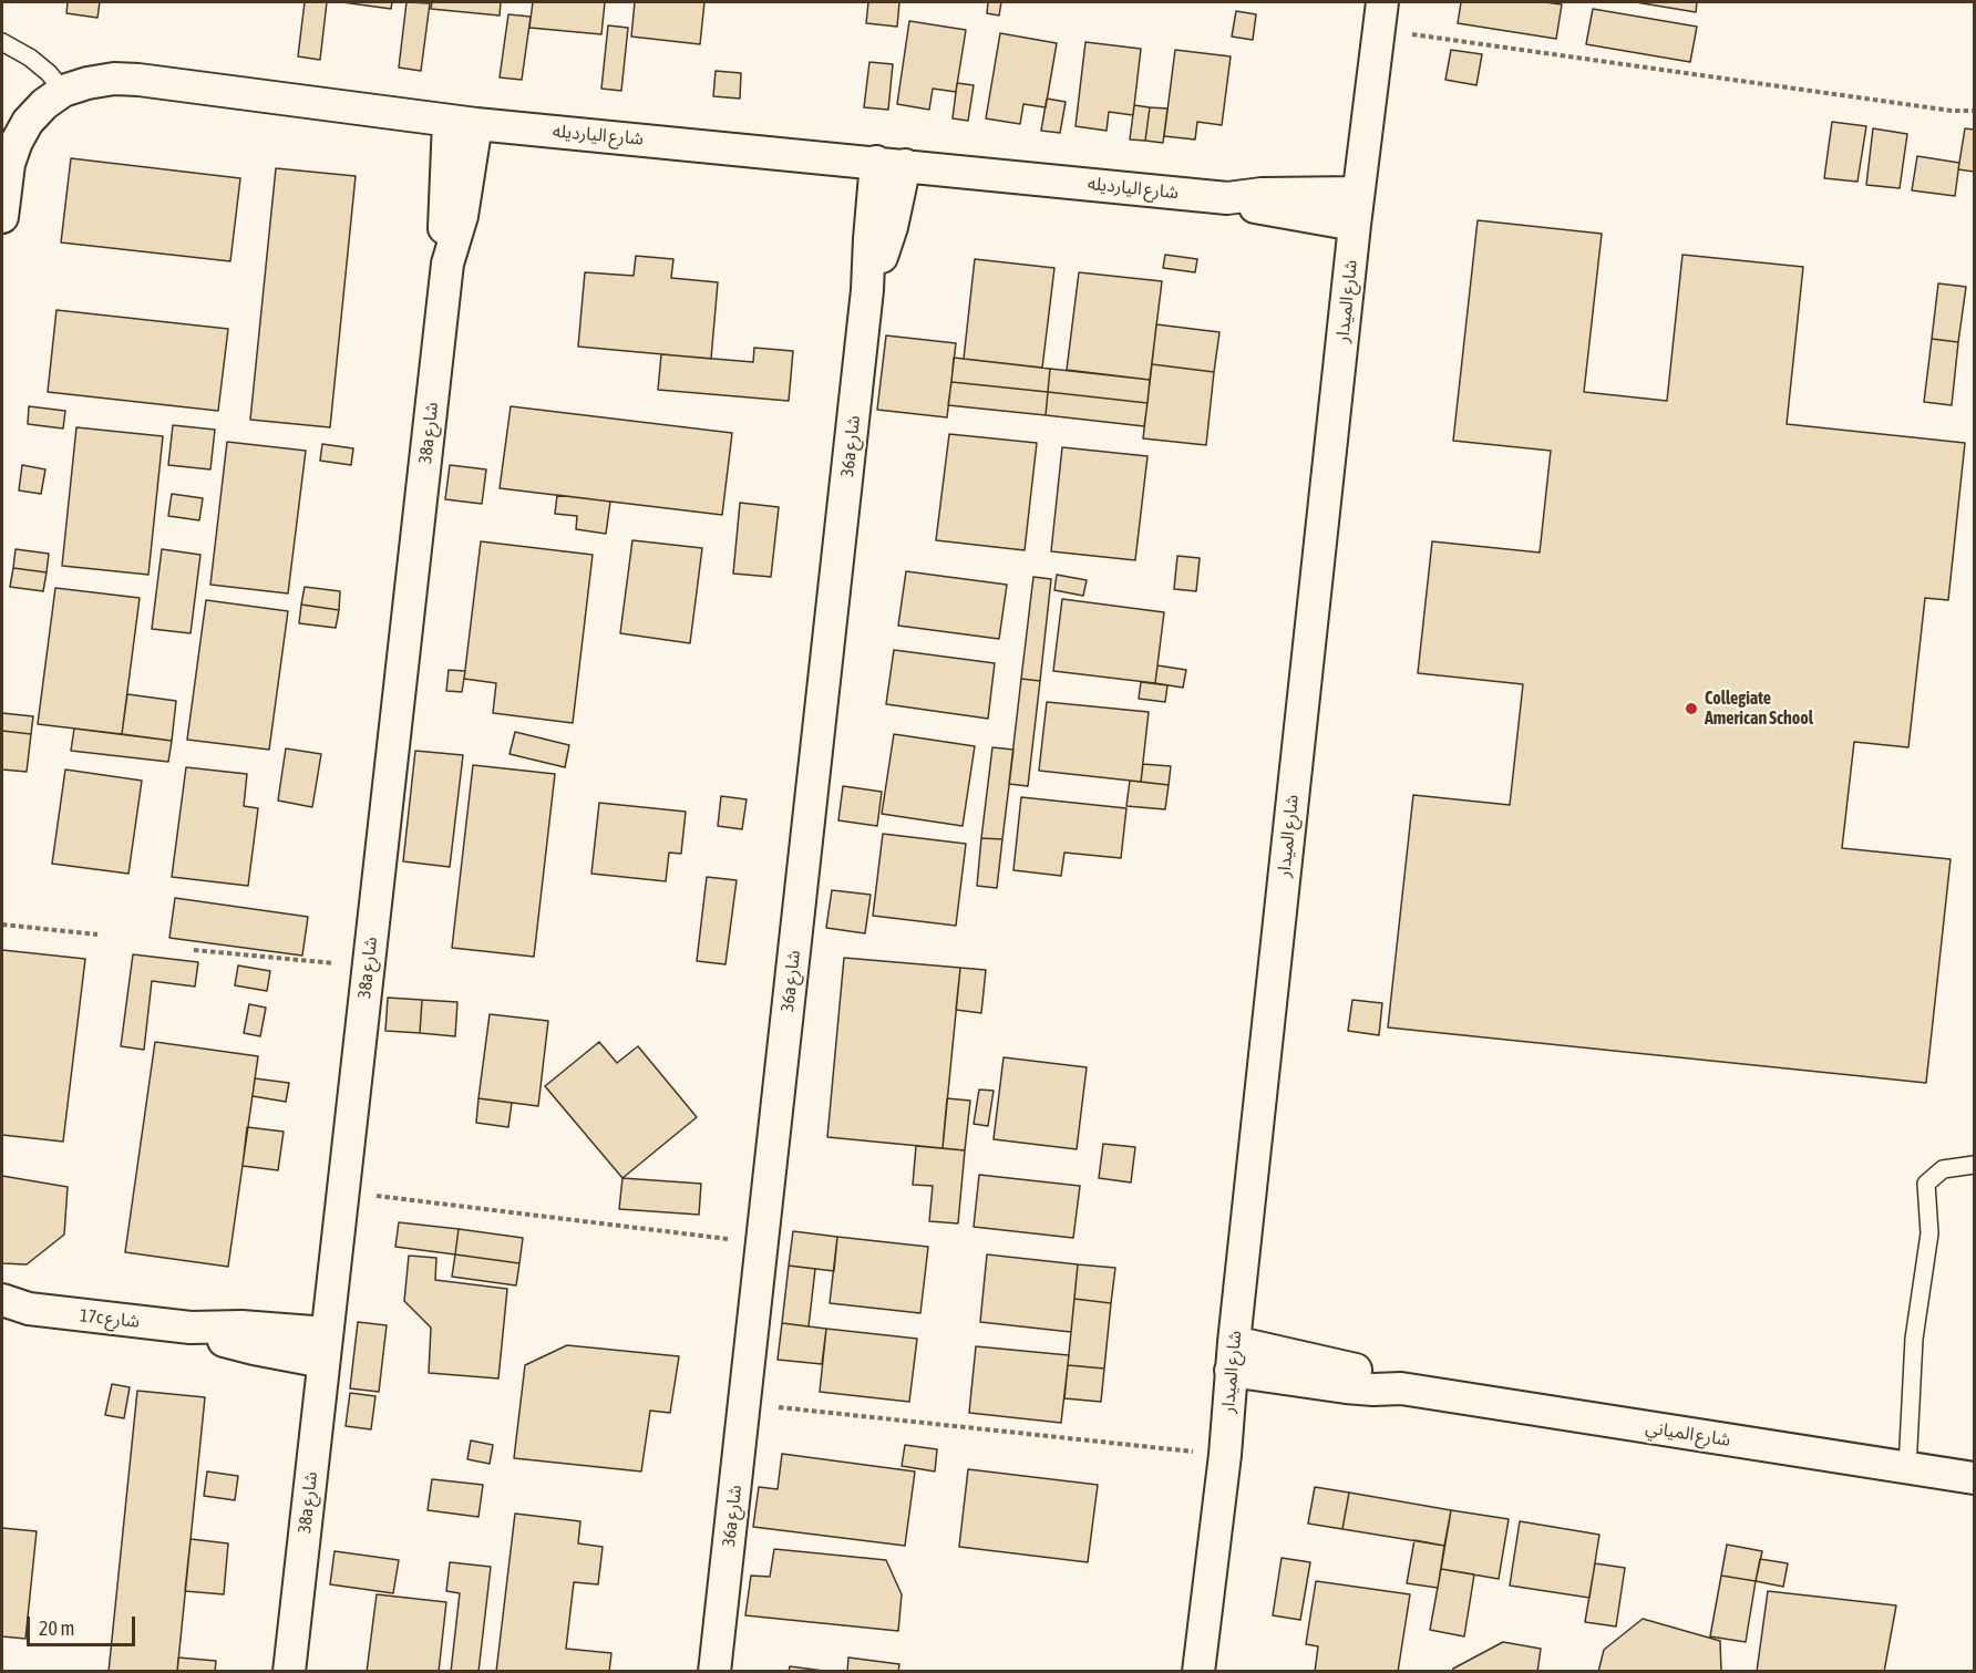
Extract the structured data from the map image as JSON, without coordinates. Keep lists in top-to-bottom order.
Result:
{
  "streets": {
    "street": [
      "شارع اليارديله",
      "شارع الميدار",
      "38a شارع",
      "36a شارع",
      "17c شارع",
      "شارع المياني"
    ]
  },
  "crossings": [
    ["شارع اليارديله", "شارع الميدار"],
    ["شارع اليارديله", "38a شارع"],
    ["شارع اليارديله", "36a شارع"],
    ["شارع الميدار", "شارع المياني"],
    ["38a شارع", "17c شارع"]
  ],
  "places": ["Collegiate American School"],
  "scale_bar": "20 m"
}
